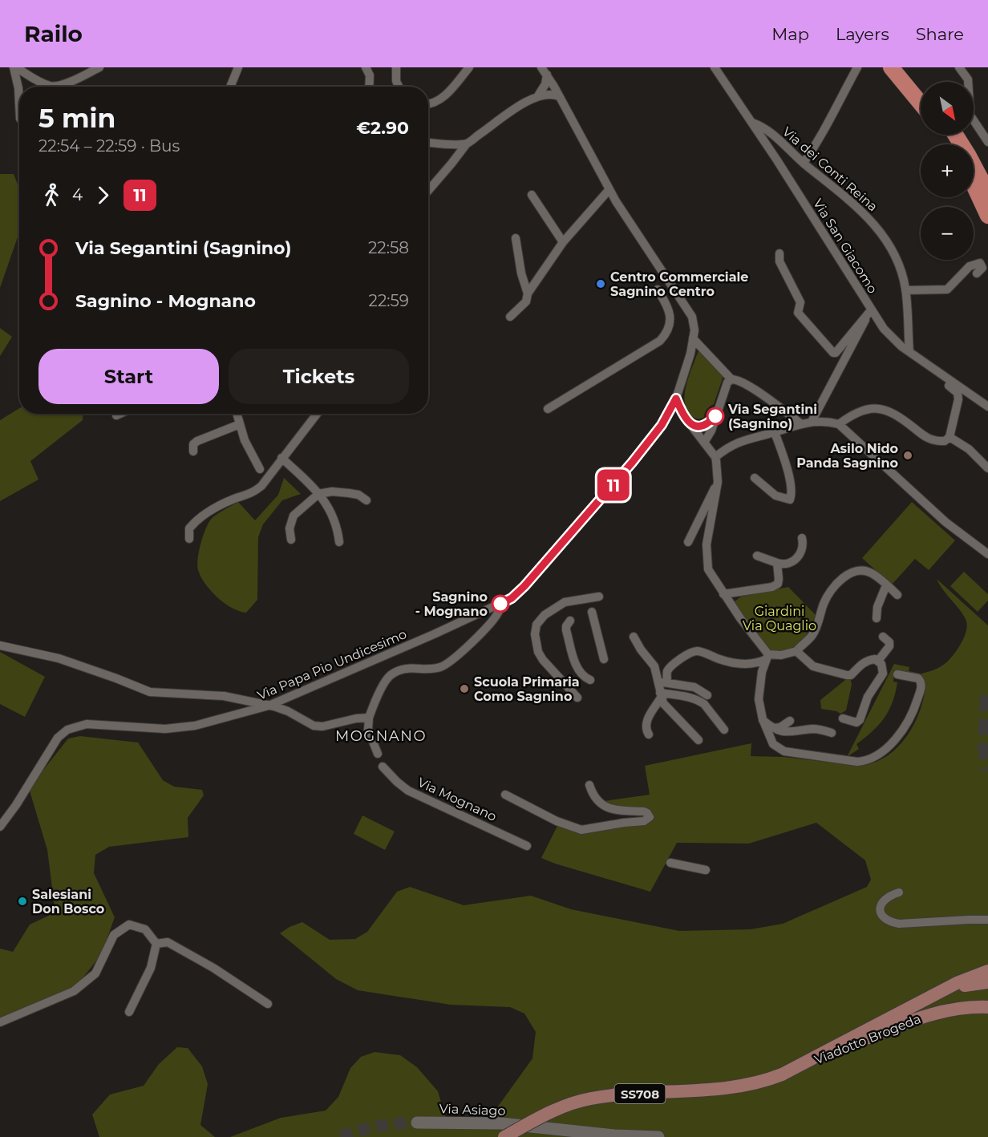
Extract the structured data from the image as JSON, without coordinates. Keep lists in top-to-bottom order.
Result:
{
  "streets": {
    "main road": ["Viadotto Brogeda", "SS708"],
    "street": [
      "Via dei Conti Reina",
      "Via San Giacomo",
      "Via Papa Pio Undicesimo",
      "Via Mognano",
      "Via Asiago"
    ]
  },
  "crossings": [
    ["Via dei Conti Reina", "Via San Giacomo"],
    ["Viadotto Brogeda", "SS708"]
  ],
  "districts": ["MOGNANO"],
  "parks": ["Giardini Via Quaglio"],
  "places": [
    "Centro Commerciale Sagnino Centro",
    "Via Segantini (Sagnino)",
    "Asilo Nido Panda Sagnino",
    "Sagnino - Mognano",
    "Scuola Primaria Como Sagnino",
    "Salesiani Don Bosco"
  ],
  "lines": ["bus line 11"],
  "north": "bottom right",
  "page": {
    "header": "Railo",
    "nav": ["Map", "Layers", "Share"],
    "on_map": "11",
    "map_buttons": ["+", "−"],
    "heading": ["5 min", "22:54 – 22:59 · Bus", "€2.90"],
    "legs": ["4", "11"],
    "list": [
      {
        "name": "Via Segantini (Sagnino)",
        "value": "22:58"
      },
      {
        "name": "Sagnino - Mognano",
        "value": "22:59"
      }
    ],
    "buttons": ["Start", "Tickets"]
  }
}
